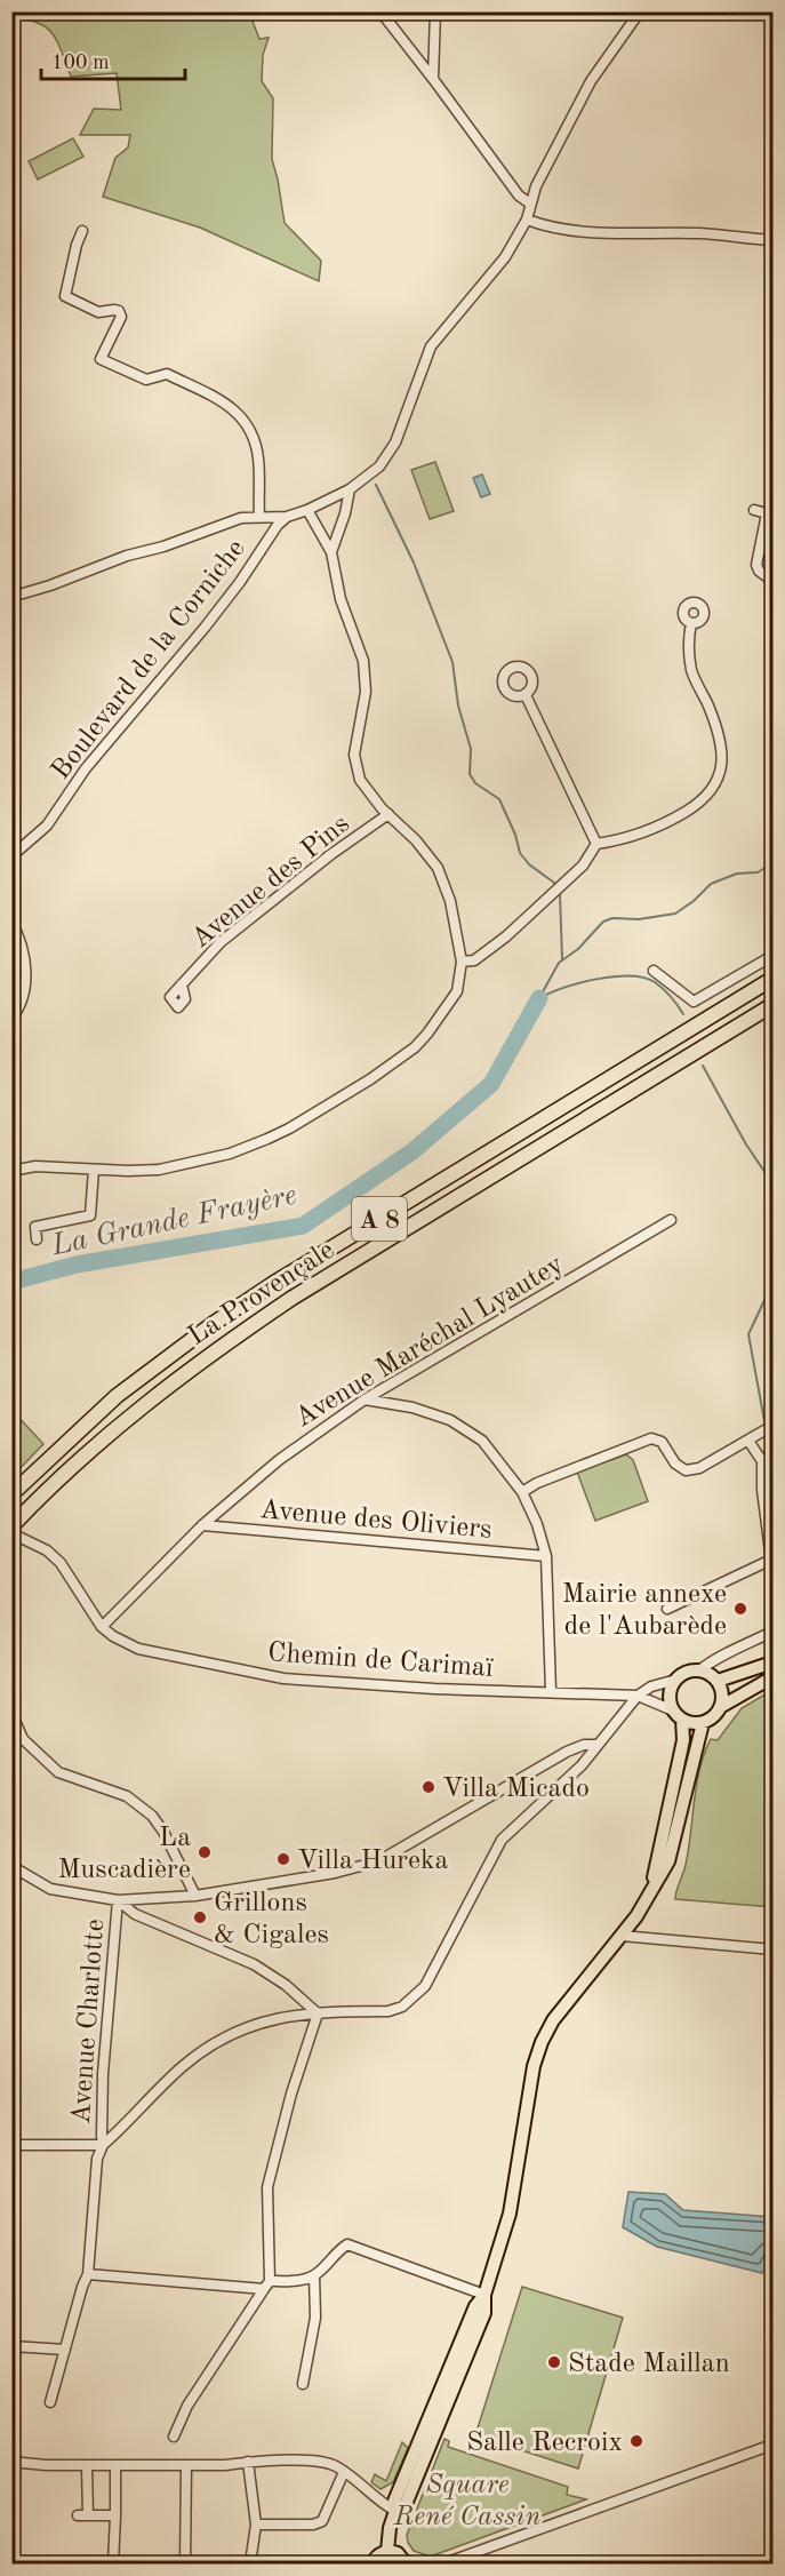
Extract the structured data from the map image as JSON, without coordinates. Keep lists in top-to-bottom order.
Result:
{
  "streets": {
    "highway": ["A 8", "La Provençale"],
    "street": [
      "Boulevard de la Corniche",
      "Avenue des Pins",
      "Avenue Maréchal Lyautey",
      "Avenue des Oliviers",
      "Chemin de Carimaï",
      "Avenue Charlotte"
    ]
  },
  "crossings": [
    ["Avenue Maréchal Lyautey", "Avenue des Oliviers"],
    ["Avenue Maréchal Lyautey", "Chemin de Carimaï"]
  ],
  "water": ["La Grande Frayère"],
  "parks": ["Square René Cassin"],
  "places": [
    "Mairie annexe de l'Aubarède",
    "Villa Micado",
    "La Muscadière",
    "Villa Hureka",
    "Grillons & Cigales",
    "Stade Maillan",
    "Salle Recroix"
  ],
  "scale_bar": "100 m"
}
